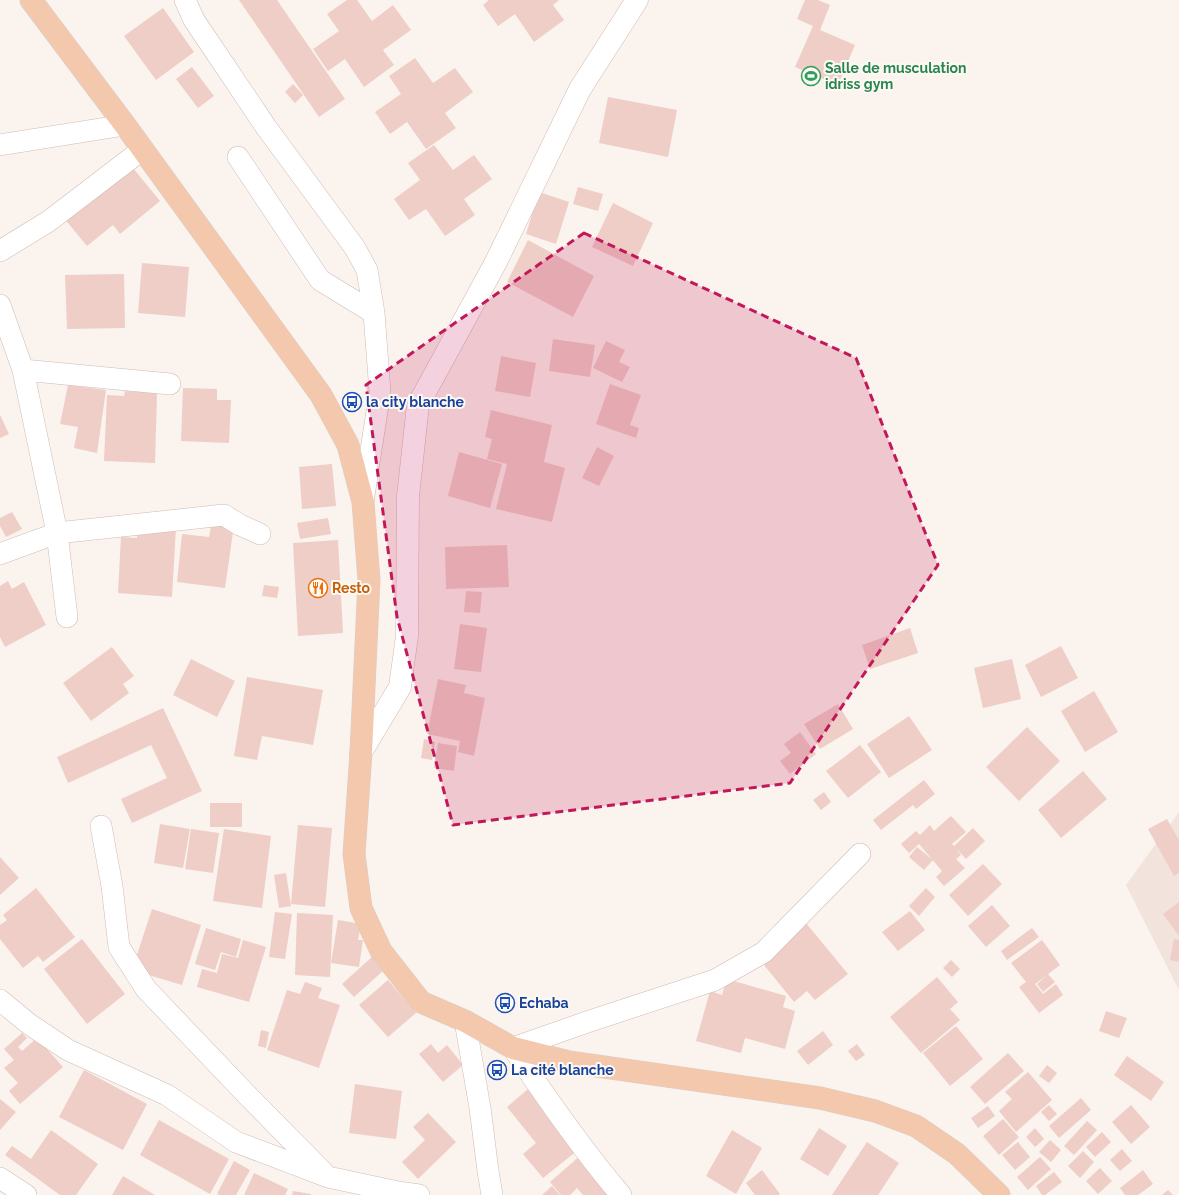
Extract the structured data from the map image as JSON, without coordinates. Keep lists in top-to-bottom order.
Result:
{
  "places": {
    "sports": ["Salle de musculation idriss gym"],
    "bus stop": ["la city blanche", "Echaba", "La cité blanche"],
    "restaurant": ["Resto"]
  }
}
